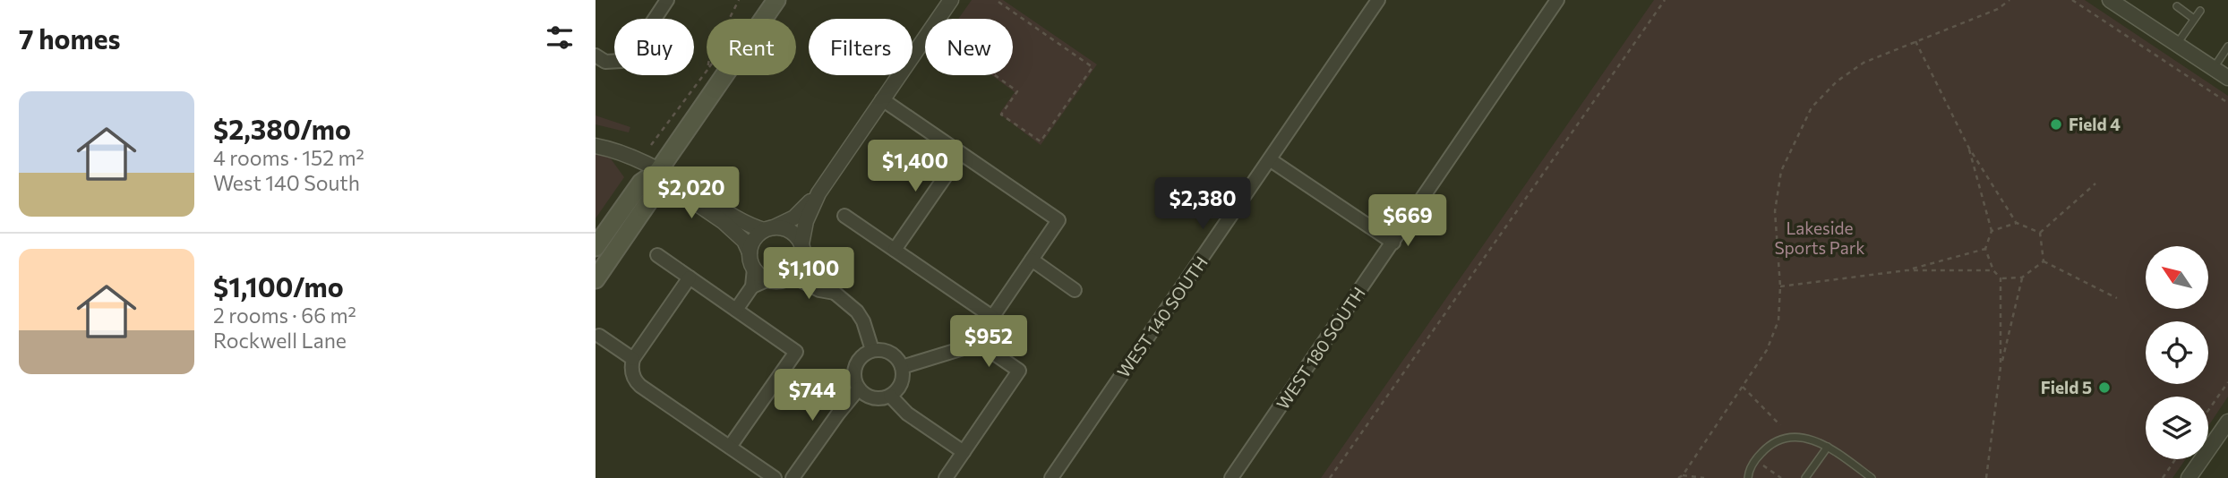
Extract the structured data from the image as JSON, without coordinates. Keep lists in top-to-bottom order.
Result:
{
  "streets": {
    "street": ["WEST 140 SOUTH", "WEST 180 SOUTH"]
  },
  "parks": ["Lakeside Sports Park"],
  "places": ["Field 4", "Field 5"],
  "north": "top left",
  "page": {
    "heading": "7 homes",
    "chip": [
      "Buy",
      "Rent",
      "Filters",
      "New"
    ],
    "list": [
      {
        "name": "$2,380/mo",
        "note": "4 rooms · 152 m² · West 140 South"
      },
      {
        "name": "$1,100/mo",
        "note": "2 rooms · 66 m² · Rockwell Lane"
      }
    ],
    "price": [
      "$1,400",
      "$2,020",
      "$2,380",
      "$669",
      "$1,100",
      "$952",
      "$744"
    ]
  }
}
